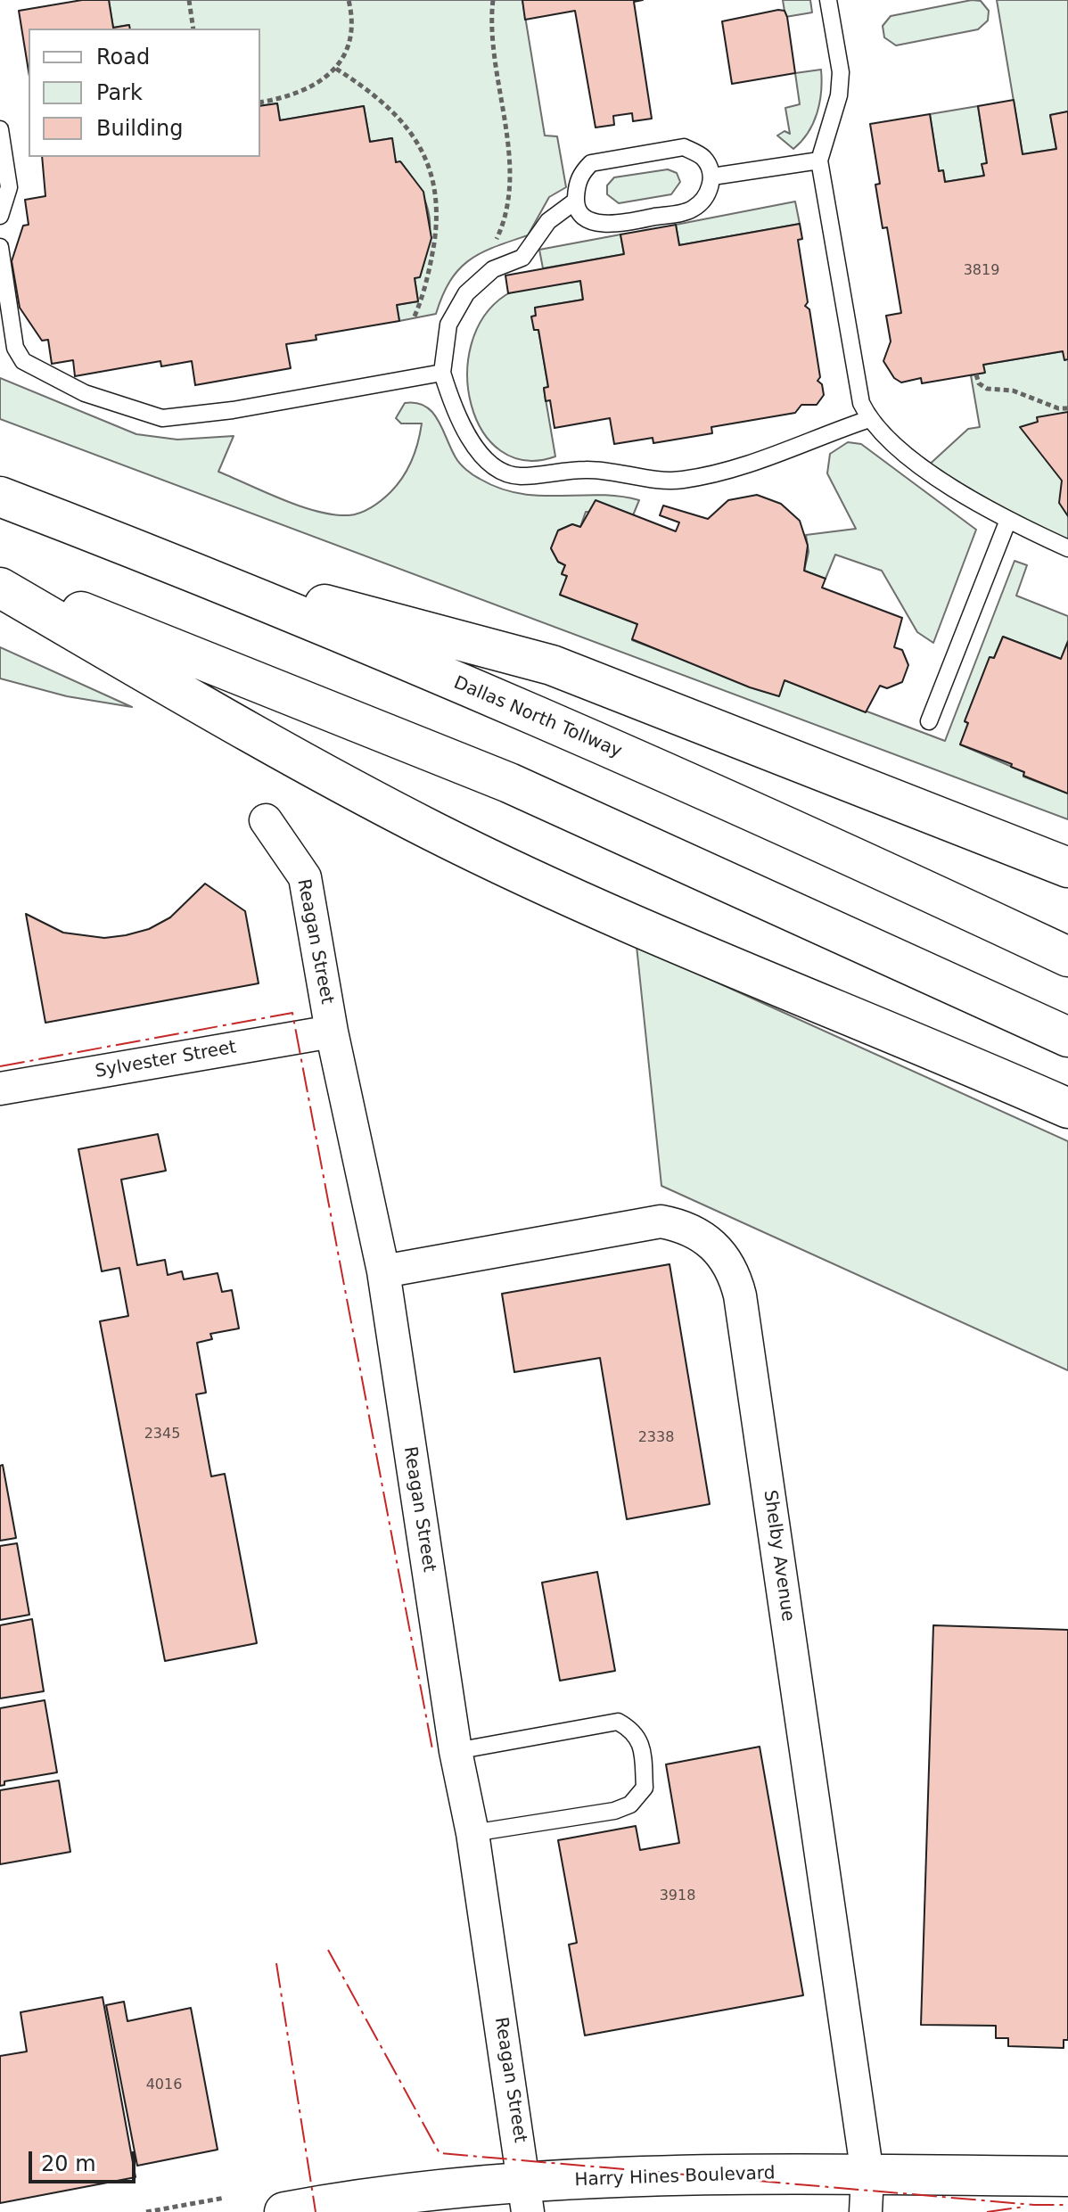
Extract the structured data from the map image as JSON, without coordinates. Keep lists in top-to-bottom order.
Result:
{
  "streets": {
    "main road": ["Dallas North Tollway", "Harry Hines Boulevard"],
    "street": ["Reagan Street", "Sylvester Street", "Shelby Avenue"]
  },
  "crossings": [
    ["Reagan Street", "Sylvester Street"],
    ["Reagan Street", "Shelby Avenue"],
    ["Reagan Street", "Harry Hines Boulevard"],
    ["Shelby Avenue", "Harry Hines Boulevard"]
  ],
  "house_numbers": [
    "3819",
    "2345",
    "2338",
    "3918",
    "4016"
  ],
  "legend": ["Road", "Park", "Building"],
  "scale_bar": "20 m"
}
